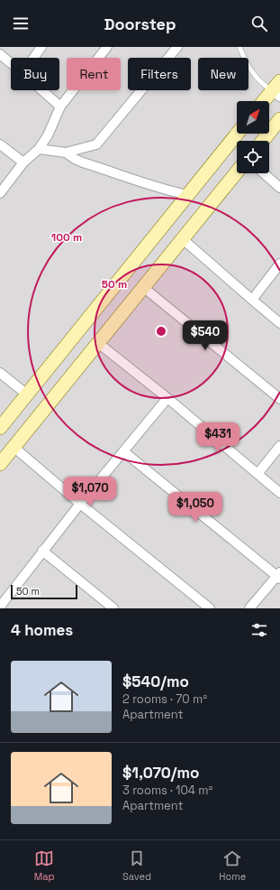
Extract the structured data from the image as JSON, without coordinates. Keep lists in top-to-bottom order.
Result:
{
  "scale_bar": "50 m",
  "north": "top right",
  "page": {
    "header": "Doorstep",
    "chip": [
      "Buy",
      "Rent",
      "Filters",
      "New"
    ],
    "price": [
      "$540",
      "$431",
      "$1,070",
      "$1,050"
    ],
    "scale": "50 m",
    "heading": "4 homes",
    "list": [
      {
        "name": "$540/mo",
        "note": "2 rooms · 70 m² · Apartment"
      },
      {
        "name": "$1,070/mo",
        "note": "3 rooms · 104 m² · Apartment"
      }
    ],
    "tabs": ["Map", "Saved", "Home"]
  },
  "rings": ["100 m", "50 m"]
}
